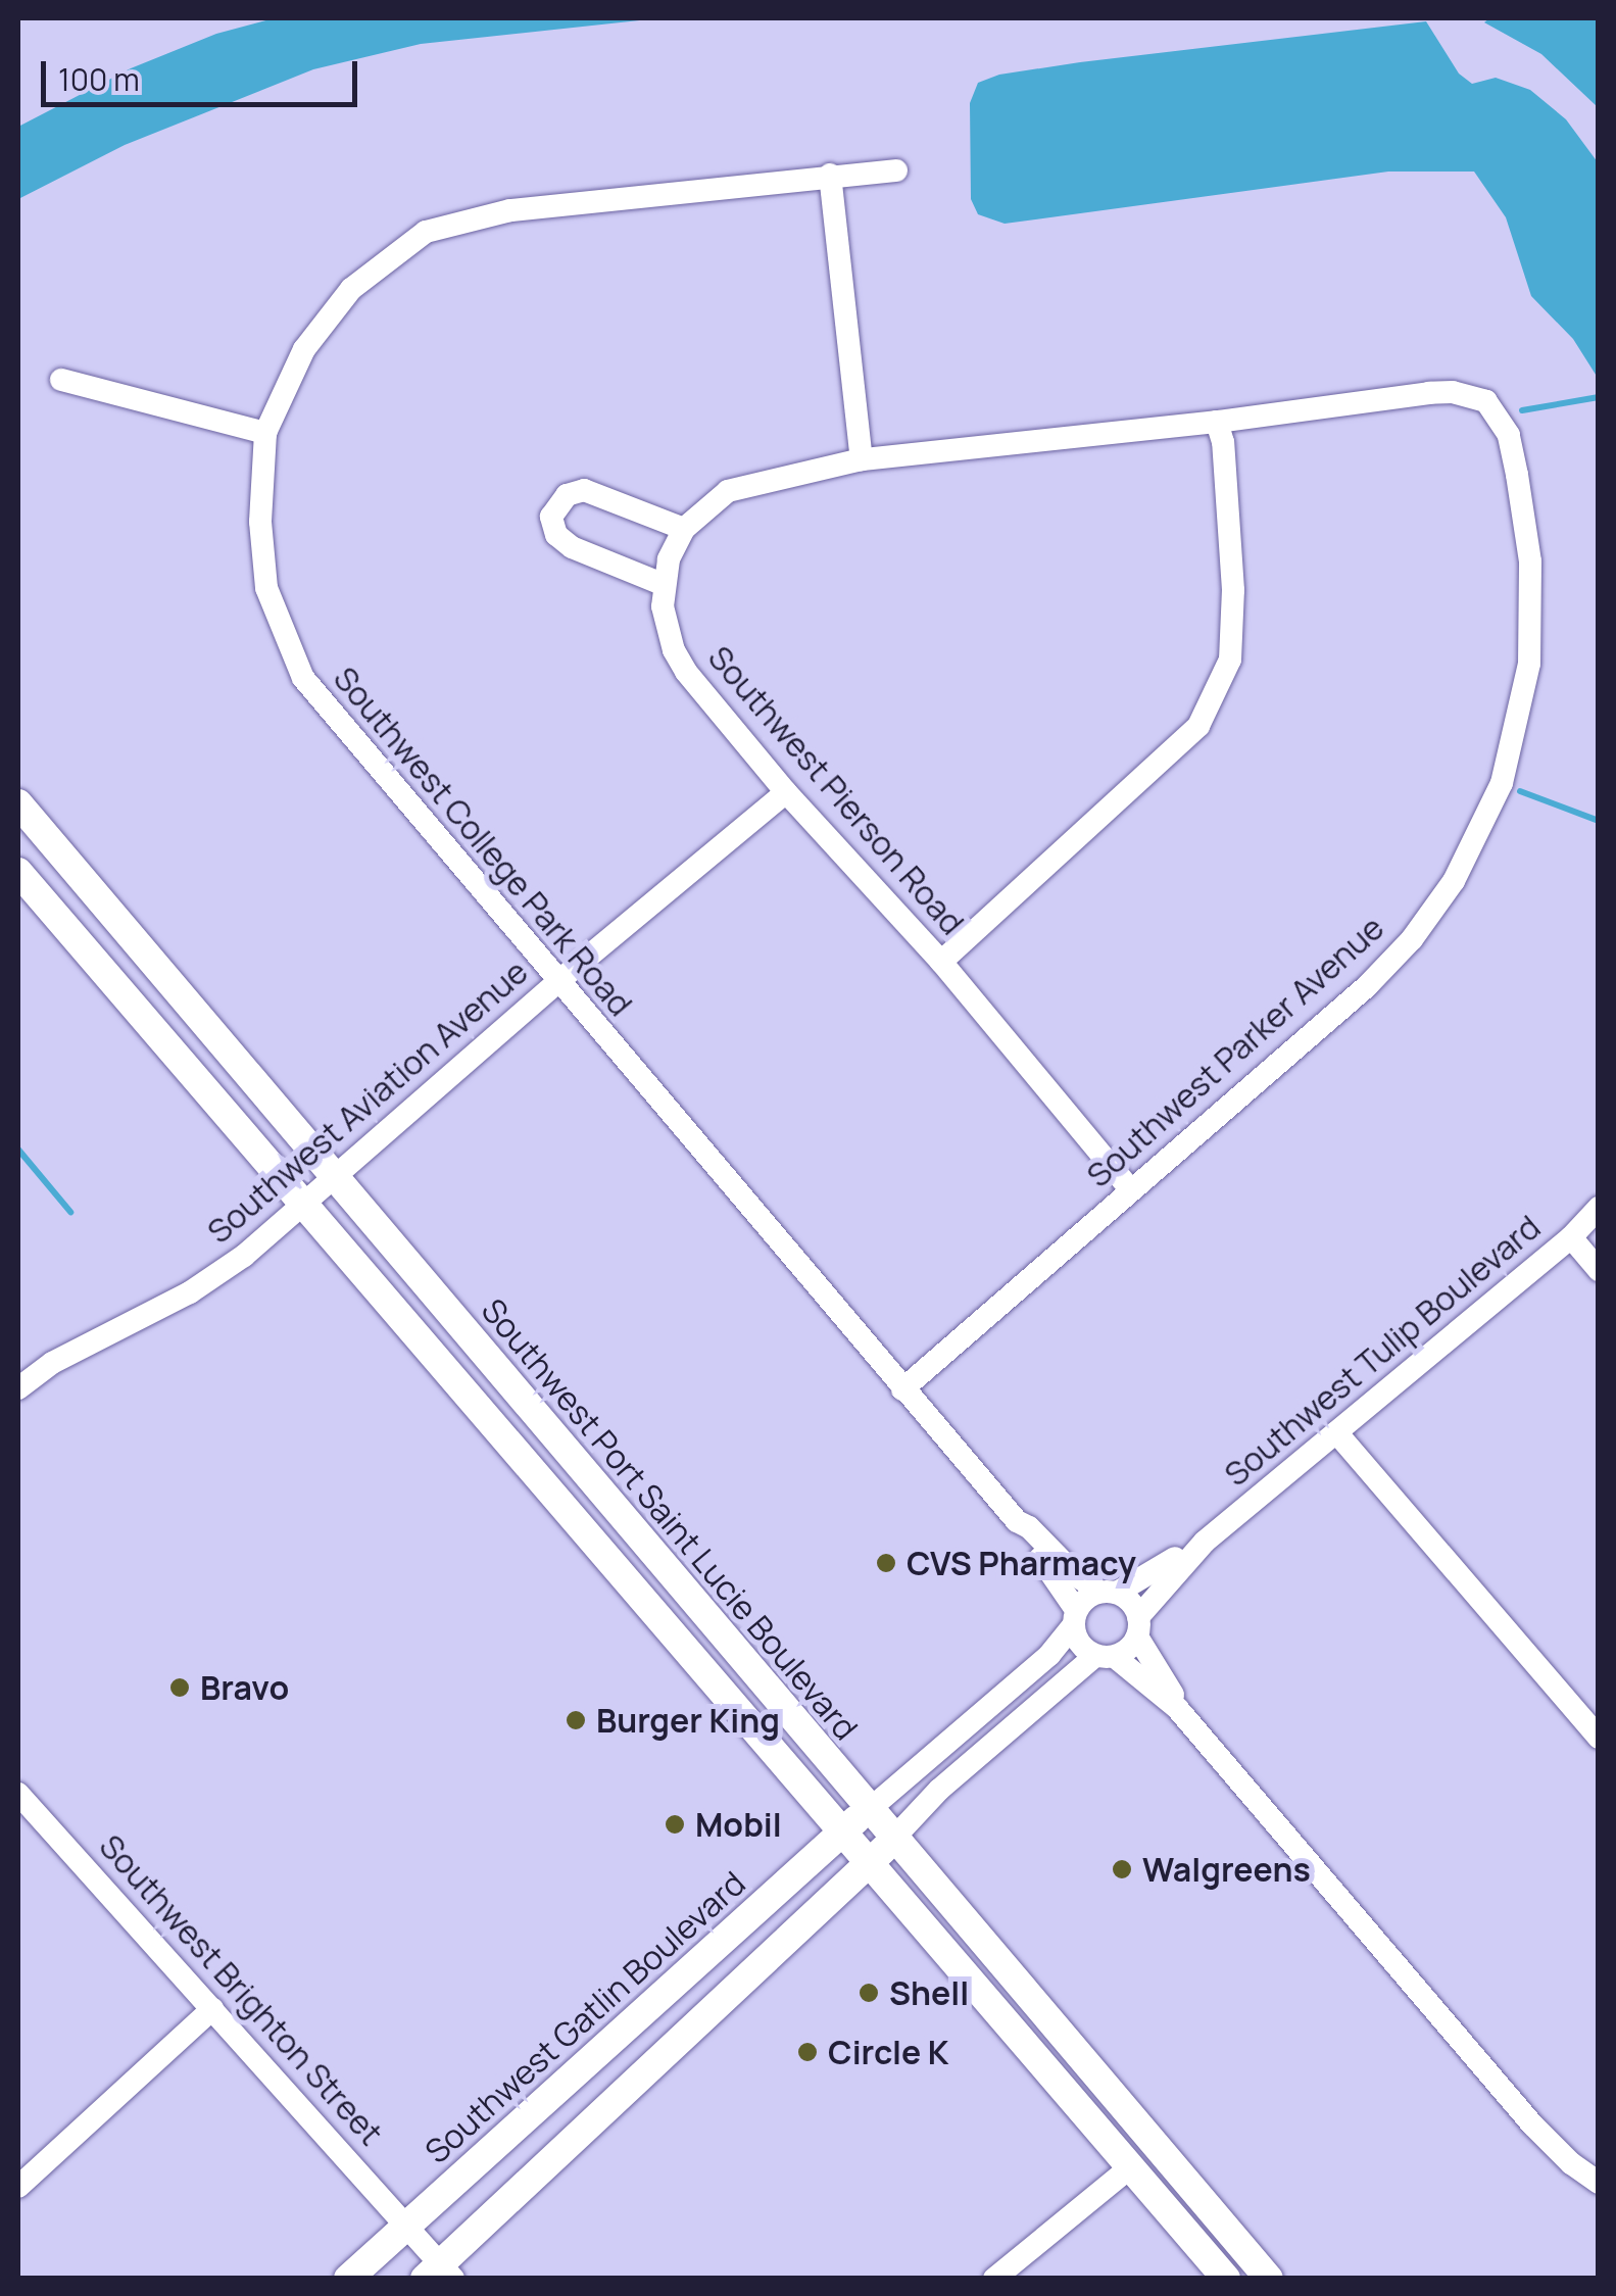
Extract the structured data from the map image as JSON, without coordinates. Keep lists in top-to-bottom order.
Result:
{
  "streets": {
    "main road": ["Southwest Port Saint Lucie Boulevard", "Southwest Gatlin Boulevard"],
    "street": [
      "Southwest Pierson Road",
      "Southwest College Park Road",
      "Southwest Parker Avenue",
      "Southwest Aviation Avenue",
      "Southwest Tulip Boulevard",
      "Southwest Brighton Street"
    ]
  },
  "crossings": [
    ["Southwest Pierson Road", "Southwest Parker Avenue"],
    ["Southwest Pierson Road", "Southwest Aviation Avenue"],
    ["Southwest College Park Road", "Southwest Parker Avenue"],
    ["Southwest College Park Road", "Southwest Aviation Avenue"],
    ["Southwest College Park Road", "Southwest Tulip Boulevard"],
    ["Southwest Aviation Avenue", "Southwest Port Saint Lucie Boulevard"],
    ["Southwest Port Saint Lucie Boulevard", "Southwest Gatlin Boulevard"],
    ["Southwest Brighton Street", "Southwest Gatlin Boulevard"]
  ],
  "places": [
    "CVS Pharmacy",
    "Bravo",
    "Burger King",
    "Mobil",
    "Walgreens",
    "Shell",
    "Circle K"
  ],
  "scale_bar": "100 m"
}
